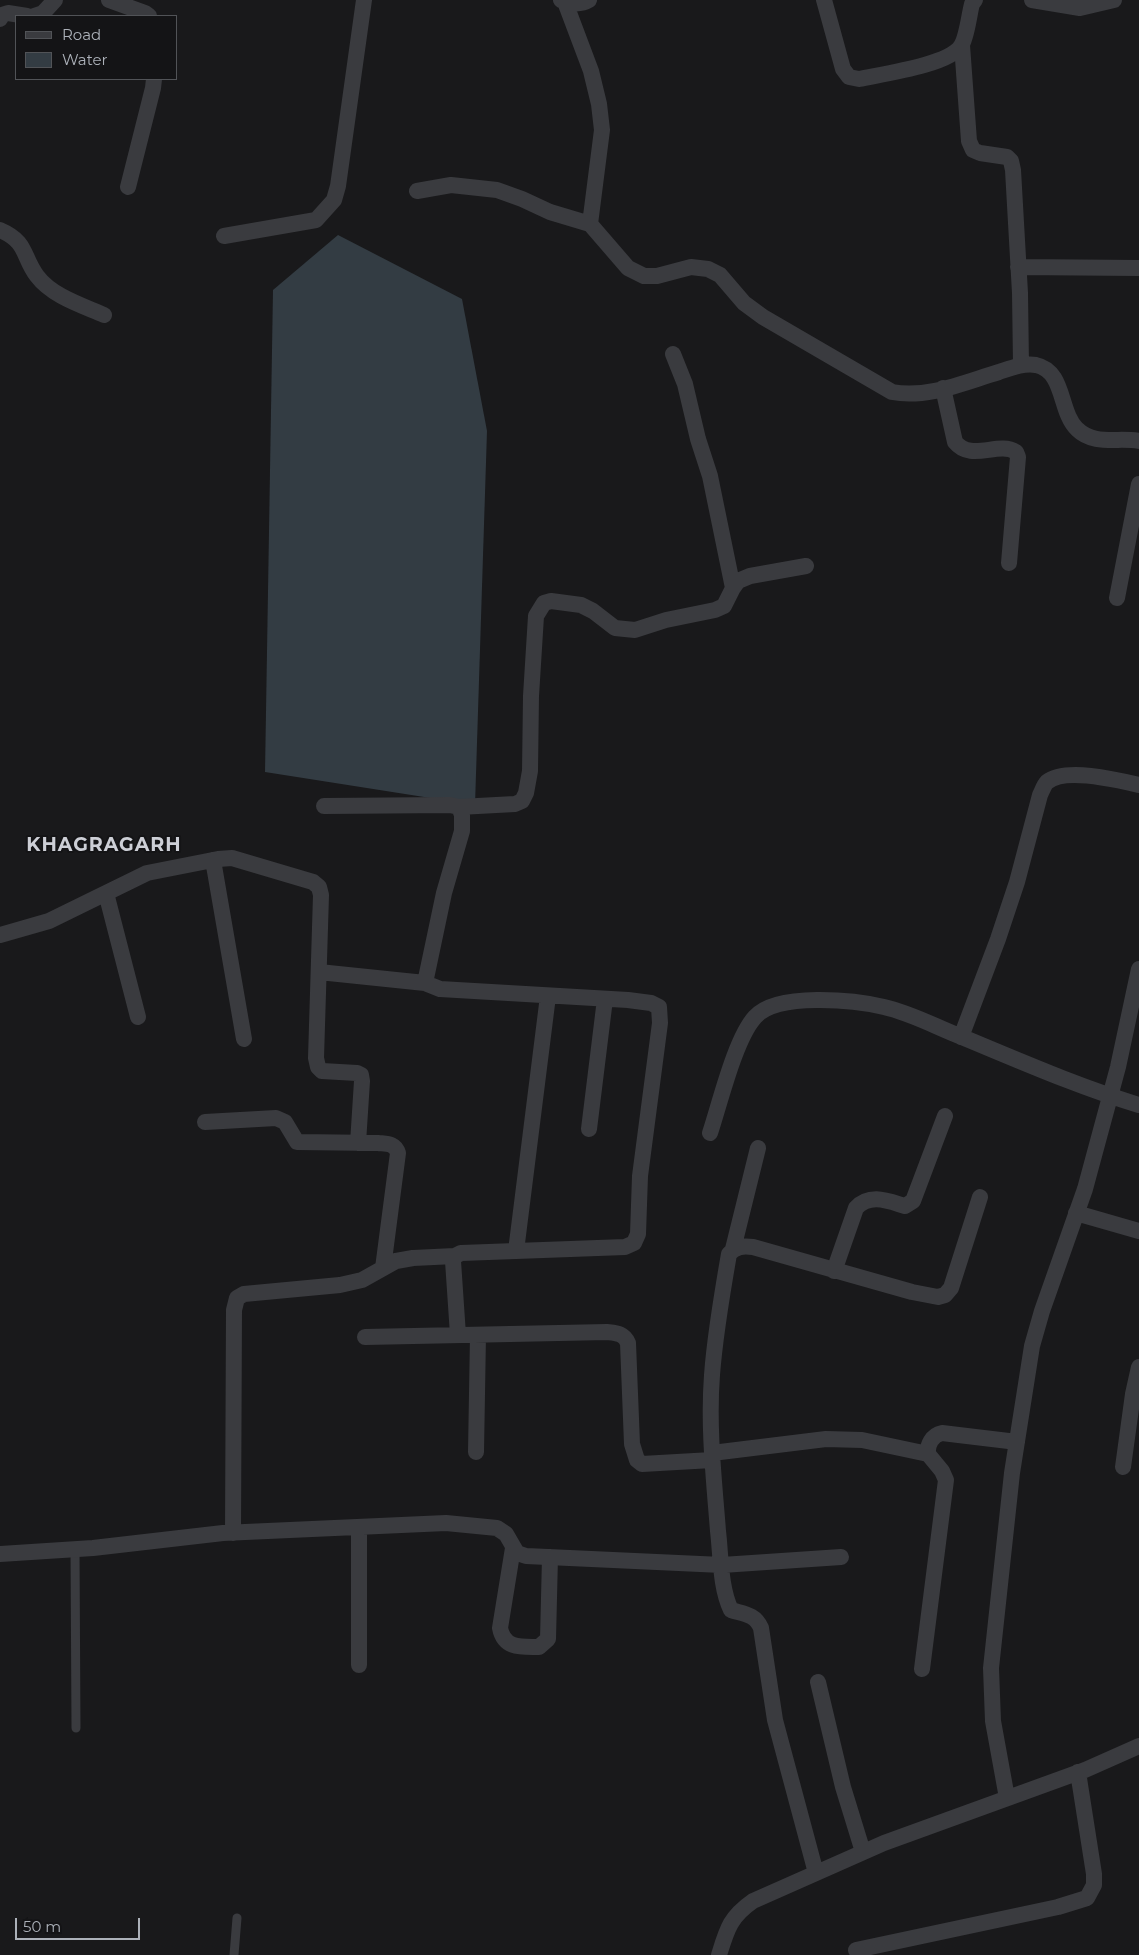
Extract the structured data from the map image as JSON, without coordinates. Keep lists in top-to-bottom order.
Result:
{
  "districts": ["KHAGRAGARH"],
  "legend": ["Road", "Water"],
  "scale_bar": "50 m"
}
